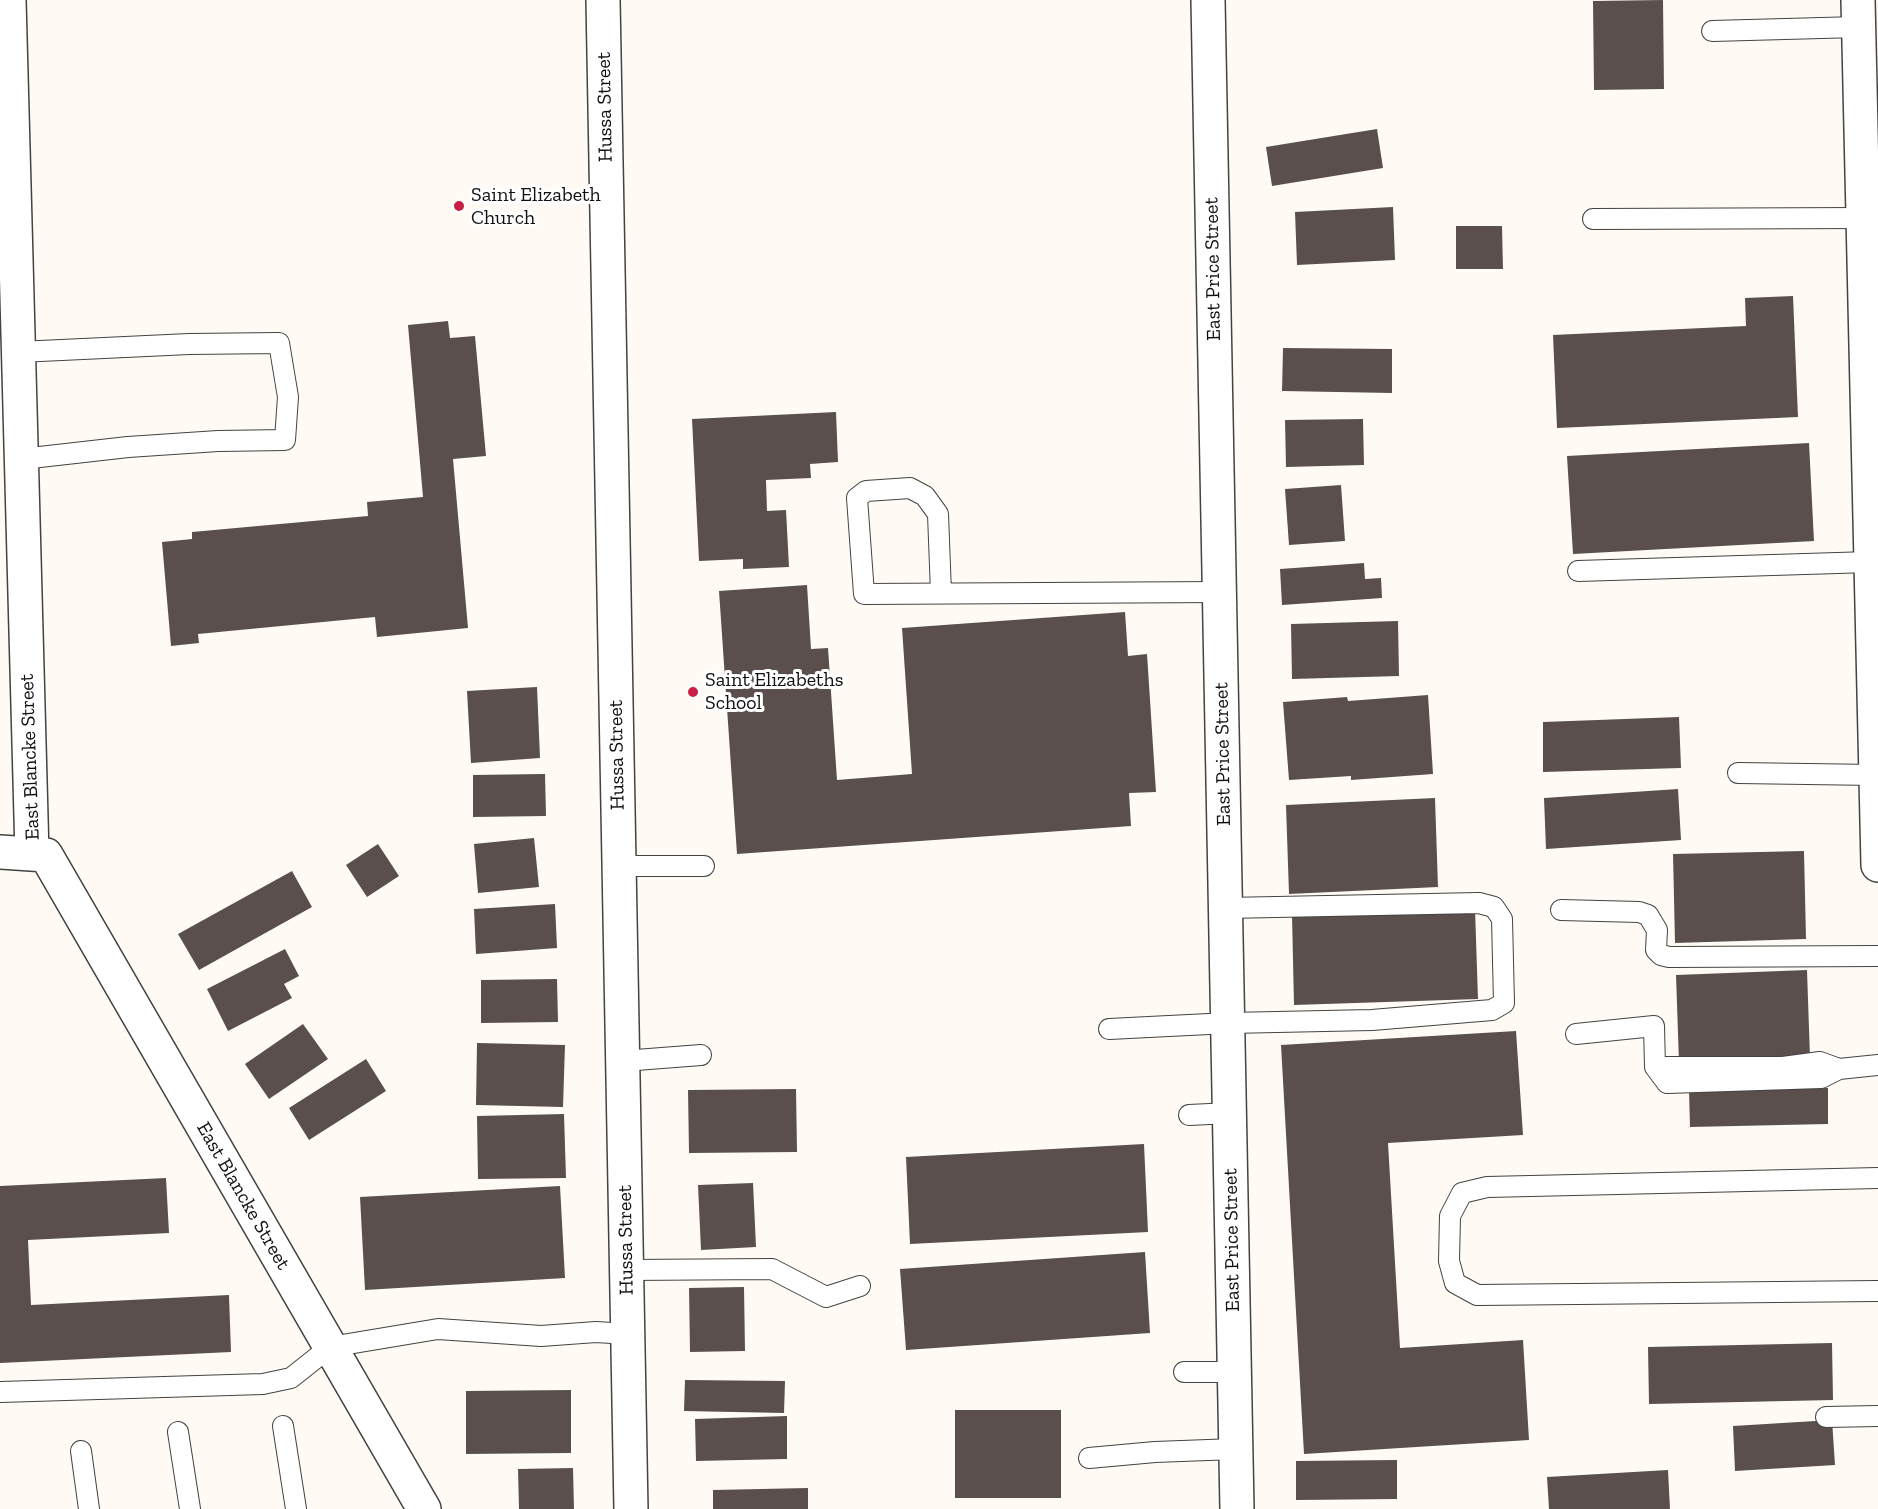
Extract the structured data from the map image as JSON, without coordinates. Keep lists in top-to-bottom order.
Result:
{
  "streets": {
    "street": ["Hussa Street", "East Price Street", "East Blancke Street"]
  },
  "places": ["Saint Elizabeth Church", "Saint Elizabeths School"]
}
